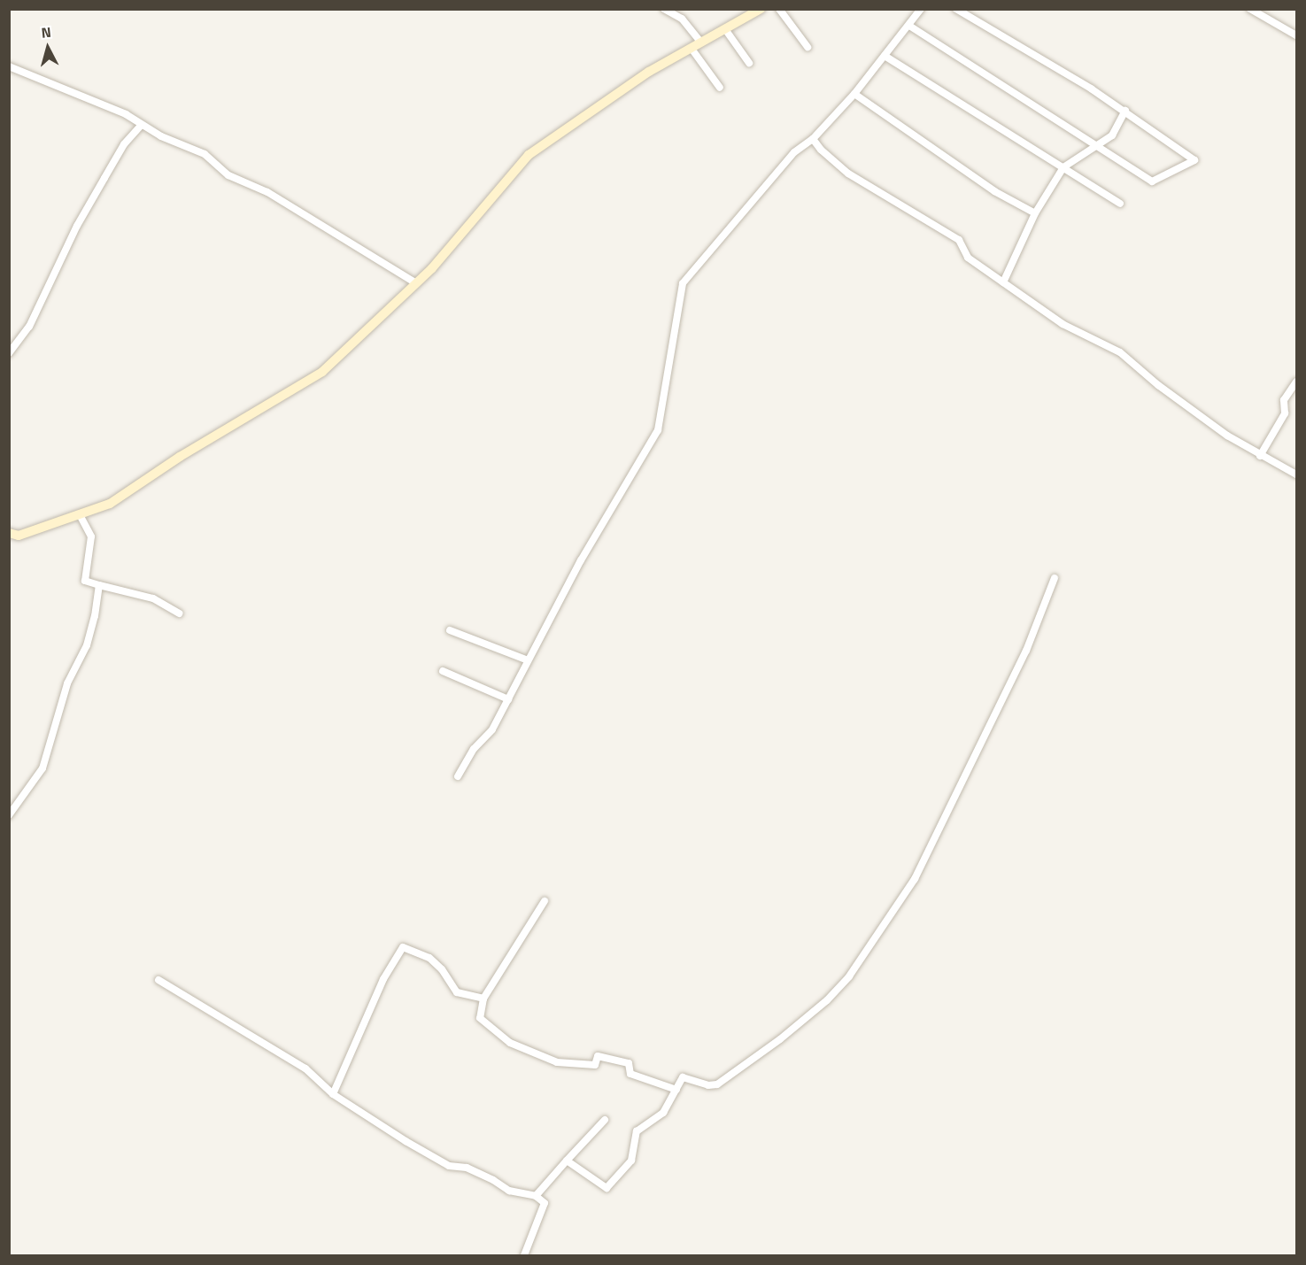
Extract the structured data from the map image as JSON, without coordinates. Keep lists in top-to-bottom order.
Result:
{
  "north": "top"
}
